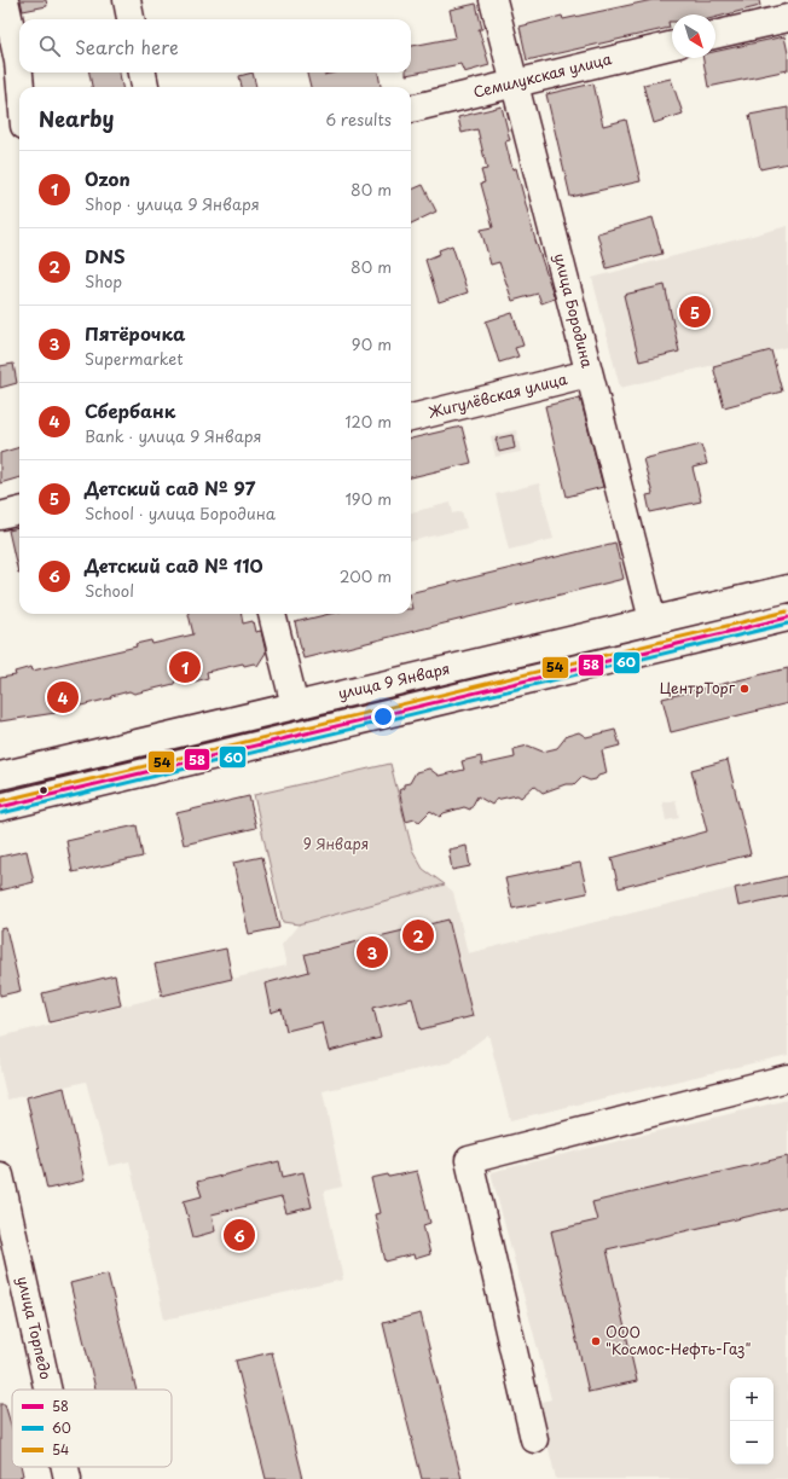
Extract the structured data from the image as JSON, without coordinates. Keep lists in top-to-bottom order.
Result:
{
  "streets": {
    "street": [
      "Семилукская улица",
      "улица Бородина",
      "Жигулёвская улица",
      "улица 9 Января",
      "улица Торпедо"
    ]
  },
  "crossings": [
    ["Семилукская улица", "улица Бородина"],
    ["улица Бородина", "Жигулёвская улица"],
    ["улица Бородина", "улица 9 Января"]
  ],
  "parks": ["9 Января"],
  "places": ["ЦентрТорг", "ООО \"Космос-Нефть-Газ\""],
  "lines": ["transit line 54", "transit line 58", "transit line 60"],
  "legend": ["58", "60", "54"],
  "north": "bottom right",
  "page": {
    "search": "Search here",
    "heading": ["Nearby", "6 results"],
    "list": [
      {
        "mark": "1",
        "name": "Ozon",
        "note": "Shop · улица 9 Января",
        "value": "80 m"
      },
      {
        "mark": "2",
        "name": "DNS",
        "note": "Shop",
        "value": "80 m"
      },
      {
        "mark": "3",
        "name": "Пятёрочка",
        "note": "Supermarket",
        "value": "90 m"
      },
      {
        "mark": "4",
        "name": "Сбербанк",
        "note": "Bank · улица 9 Января",
        "value": "120 m"
      },
      {
        "mark": "5",
        "name": "Детский сад № 97",
        "note": "School · улица Бородина",
        "value": "190 m"
      },
      {
        "mark": "6",
        "name": "Детский сад № 110",
        "note": "School",
        "value": "200 m"
      }
    ],
    "pins": [
      "5",
      "1",
      "4",
      "2",
      "3",
      "6"
    ],
    "map_buttons": ["+", "−"]
  }
}
